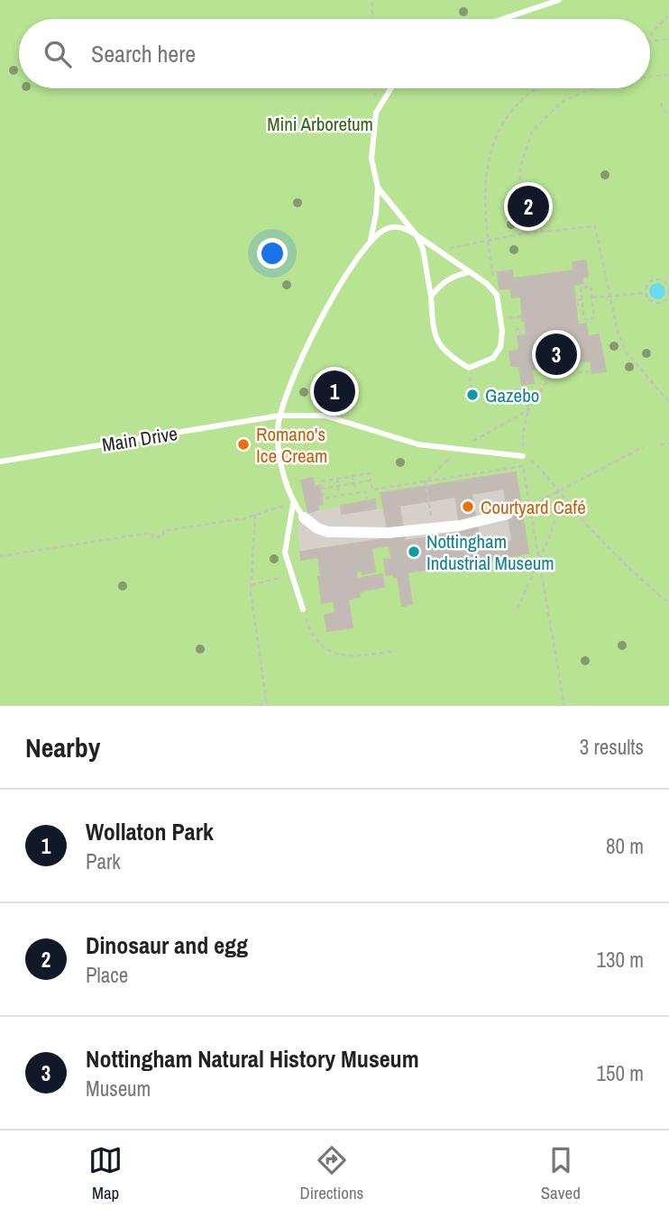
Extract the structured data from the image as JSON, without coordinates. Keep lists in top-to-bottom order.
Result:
{
  "streets": {
    "lane": ["Main Drive"]
  },
  "parks": ["Mini Arboretum"],
  "places": [
    "Gazebo",
    "Romano's Ice Cream",
    "Courtyard Café",
    "Nottingham Industrial Museum"
  ],
  "page": {
    "search": "Search here",
    "pins": ["2", "3", "1"],
    "heading": ["Nearby", "3 results"],
    "list": [
      {
        "mark": "1",
        "name": "Wollaton Park",
        "note": "Park",
        "value": "80 m"
      },
      {
        "mark": "2",
        "name": "Dinosaur and egg",
        "note": "Place",
        "value": "130 m"
      },
      {
        "mark": "3",
        "name": "Nottingham Natural History Museum",
        "note": "Museum",
        "value": "150 m"
      }
    ],
    "nav": ["Map", "Directions", "Saved"]
  }
}
